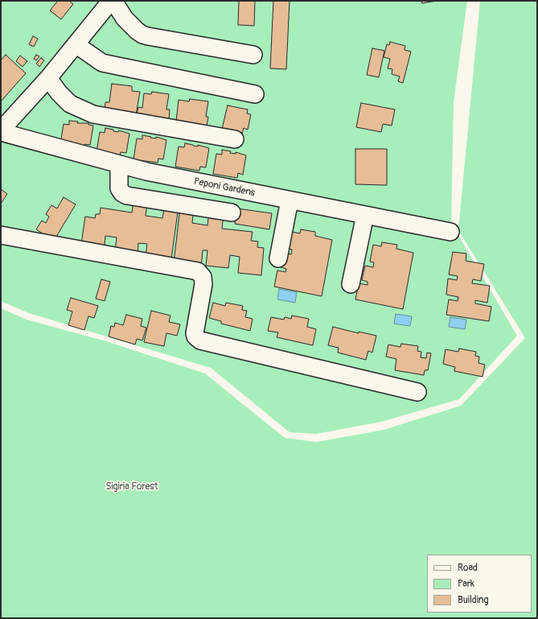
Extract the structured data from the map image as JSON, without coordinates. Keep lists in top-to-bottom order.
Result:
{
  "streets": {
    "street": ["Peponi Gardens"]
  },
  "parks": ["Sigiria Forest"],
  "legend": ["Road", "Park", "Building"]
}
